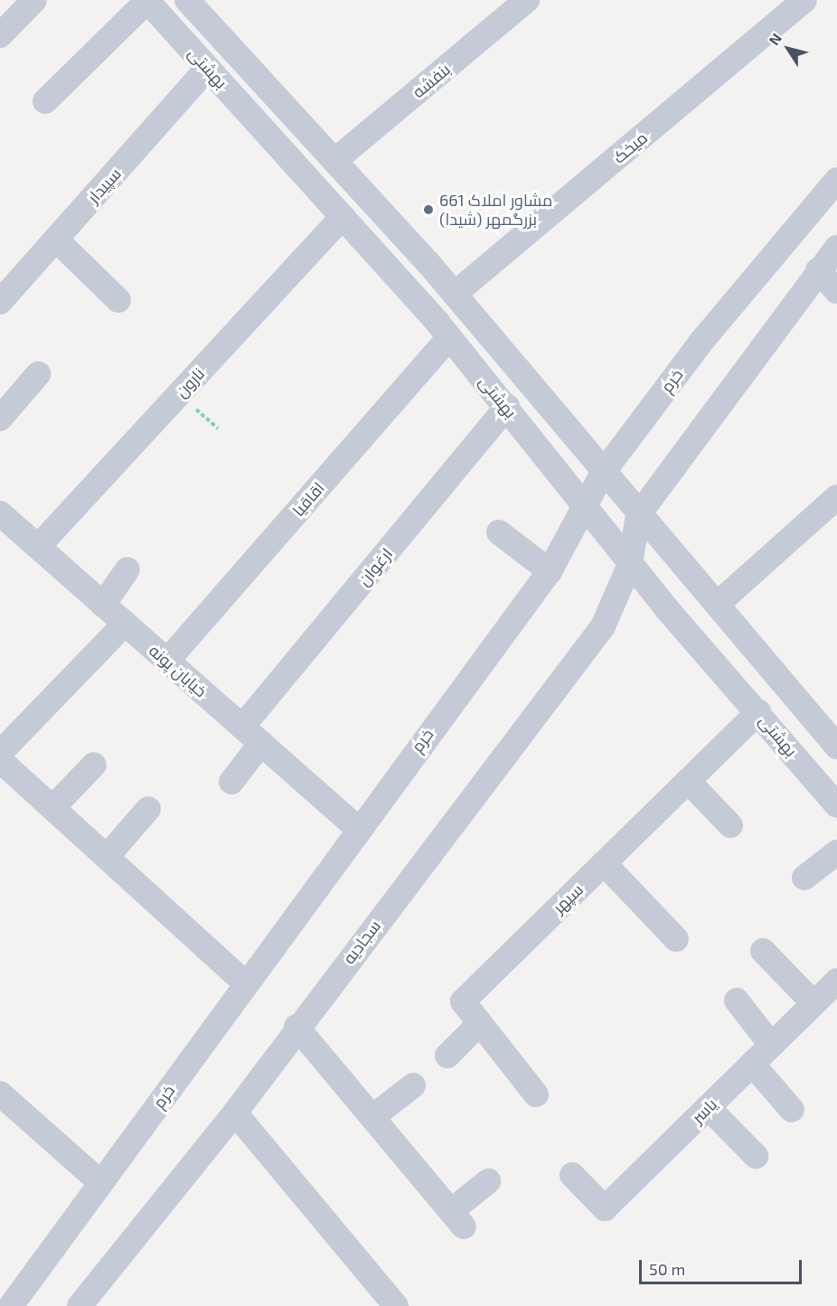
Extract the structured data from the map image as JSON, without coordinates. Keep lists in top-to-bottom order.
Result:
{
  "streets": {
    "street": [
      "بهشتی",
      "بنفشه",
      "میخک",
      "سپیدار",
      "خرم",
      "نارون",
      "اقاقیا",
      "ارغوان",
      "خیابان پونه",
      "سپهر",
      "سجادیه",
      "یاسر"
    ]
  },
  "crossings": [
    ["بهشتی", "بنفشه"],
    ["بهشتی", "میخک"],
    ["بهشتی", "سپیدار"],
    ["بهشتی", "خرم"],
    ["بهشتی", "نارون"],
    ["بهشتی", "اقاقیا"],
    ["بهشتی", "ارغوان"],
    ["بهشتی", "سپهر"],
    ["بهشتی", "سجادیه"],
    ["خرم", "خیابان پونه"],
    ["نارون", "خیابان پونه"],
    ["اقاقیا", "خیابان پونه"],
    ["ارغوان", "خیابان پونه"]
  ],
  "places": ["مشاور املاک 661 بزرگمهر (شیدا)"],
  "scale_bar": "50 m",
  "north": "top left"
}
